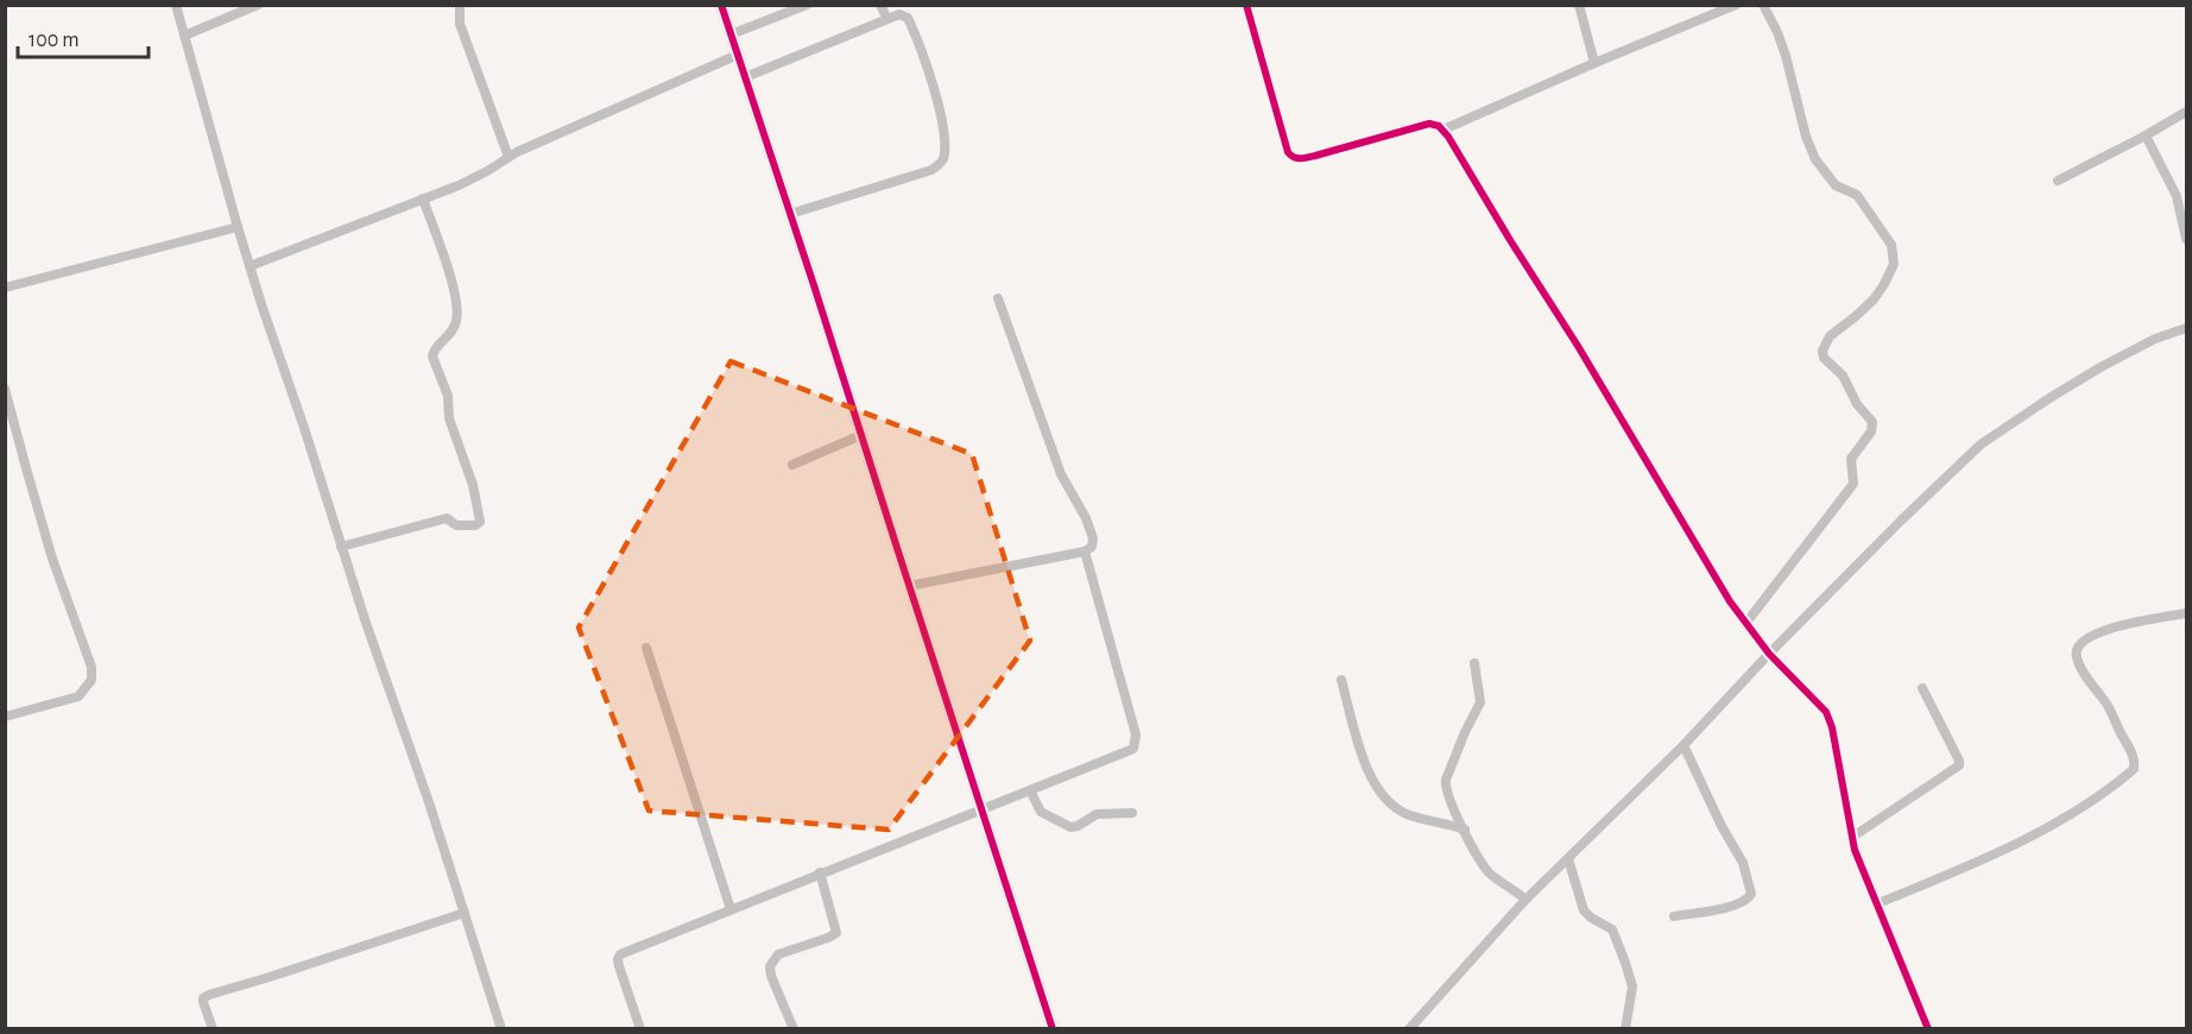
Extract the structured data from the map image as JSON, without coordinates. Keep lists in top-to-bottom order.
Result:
{
  "scale_bar": "100 m"
}
